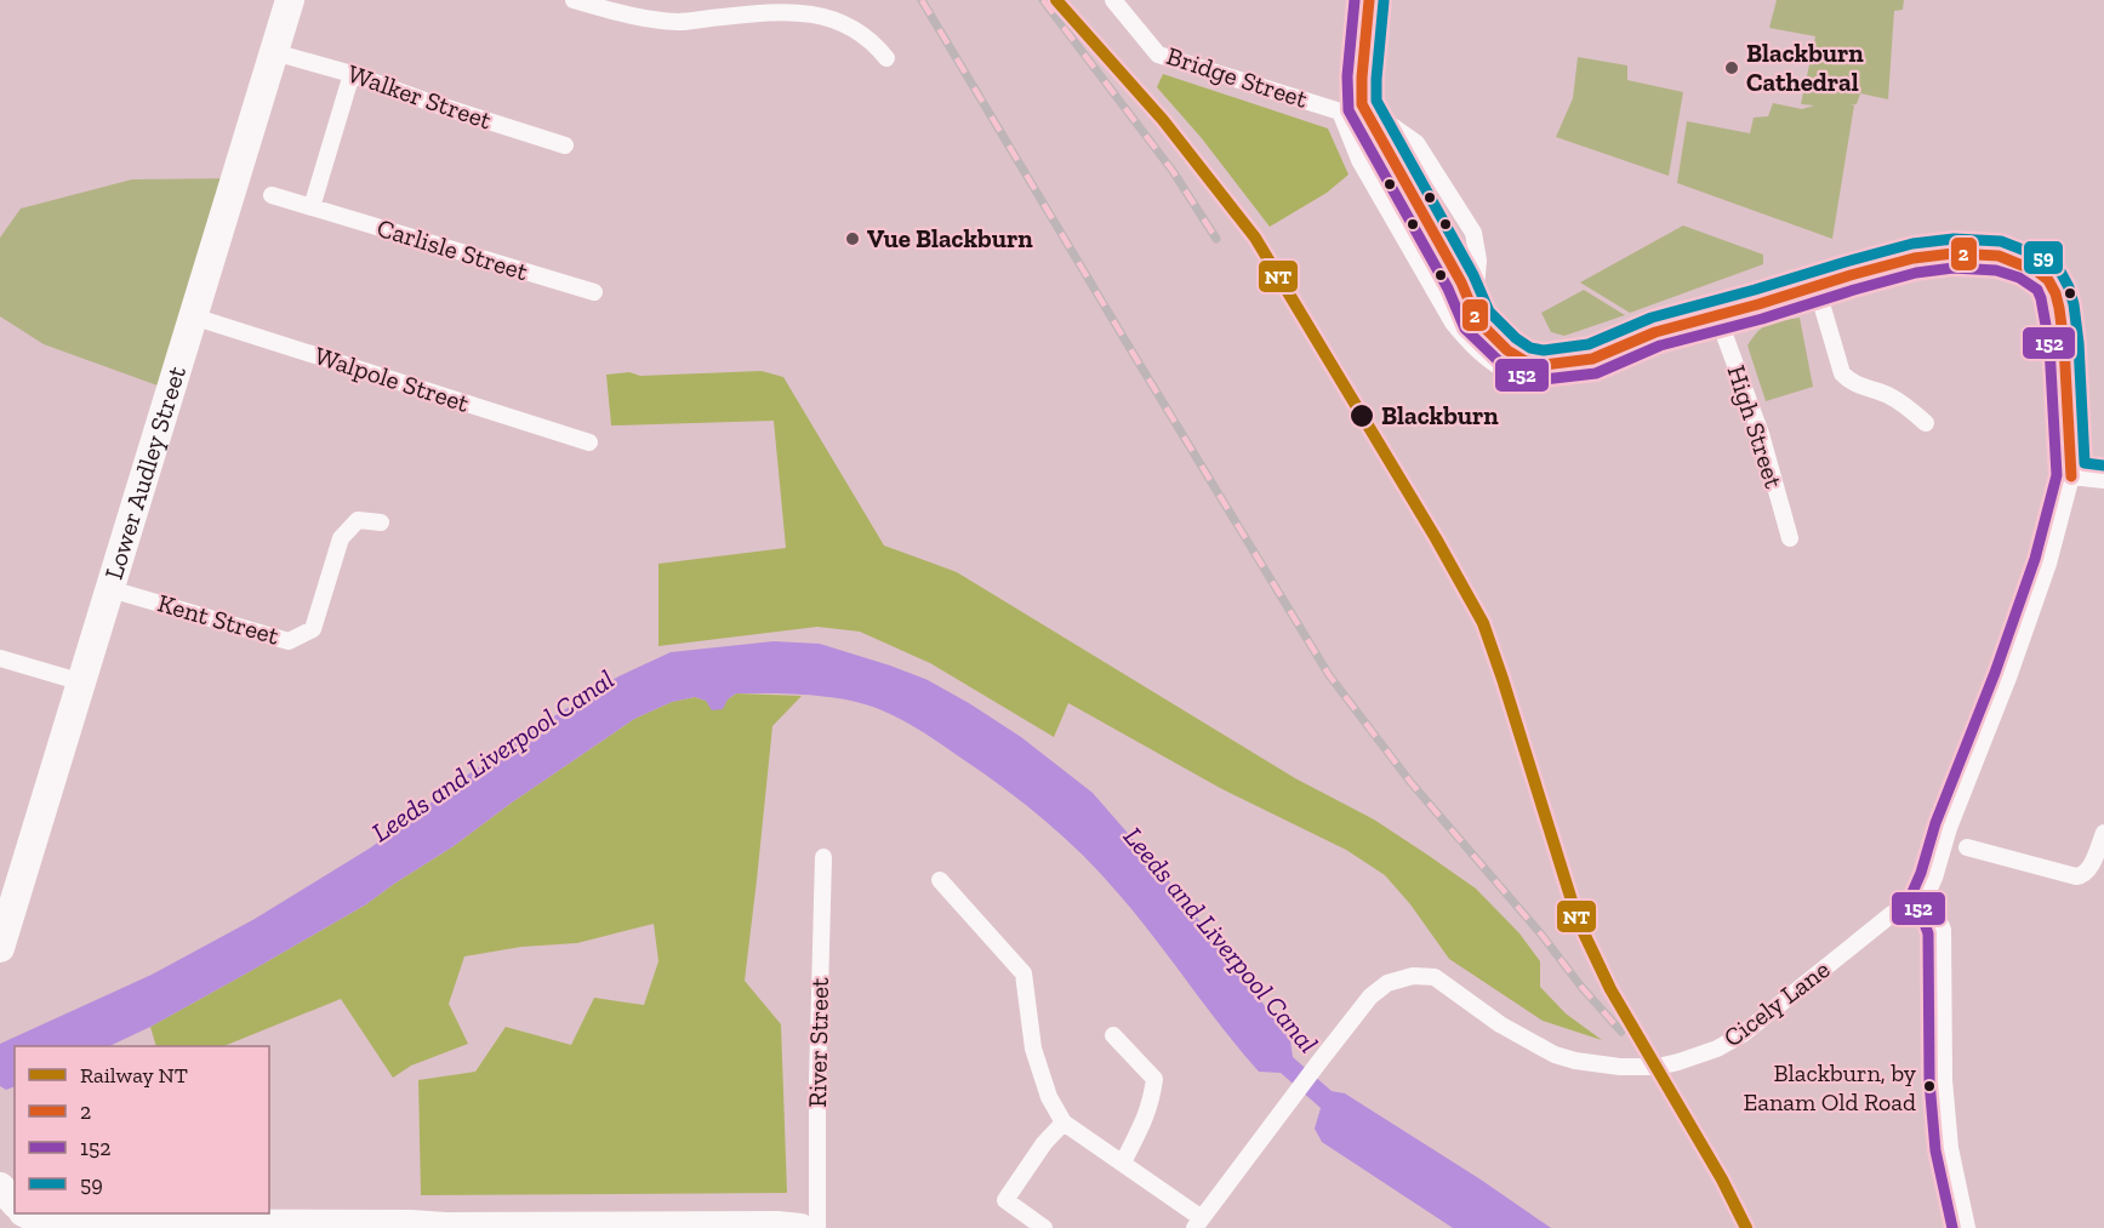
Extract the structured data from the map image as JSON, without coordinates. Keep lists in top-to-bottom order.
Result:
{
  "streets": {
    "highway": ["Lower Audley Street"],
    "street": [
      "Bridge Street",
      "Walker Street",
      "Carlisle Street",
      "Walpole Street",
      "High Street",
      "Kent Street",
      "Cicely Lane",
      "River Street"
    ]
  },
  "crossings": [
    ["Walker Street", "Lower Audley Street"],
    ["Walpole Street", "Lower Audley Street"],
    ["Lower Audley Street", "Kent Street"]
  ],
  "water": ["Leeds and Liverpool Canal"],
  "places": [
    "Blackburn Cathedral",
    "Vue Blackburn",
    "Blackburn",
    "Blackburn, by Eanam Old Road"
  ],
  "lines": [
    "rail line NT",
    "transit line 2",
    "transit line 152",
    "transit line 59"
  ],
  "legend": [
    "Railway NT",
    "2",
    "152",
    "59"
  ]
}
